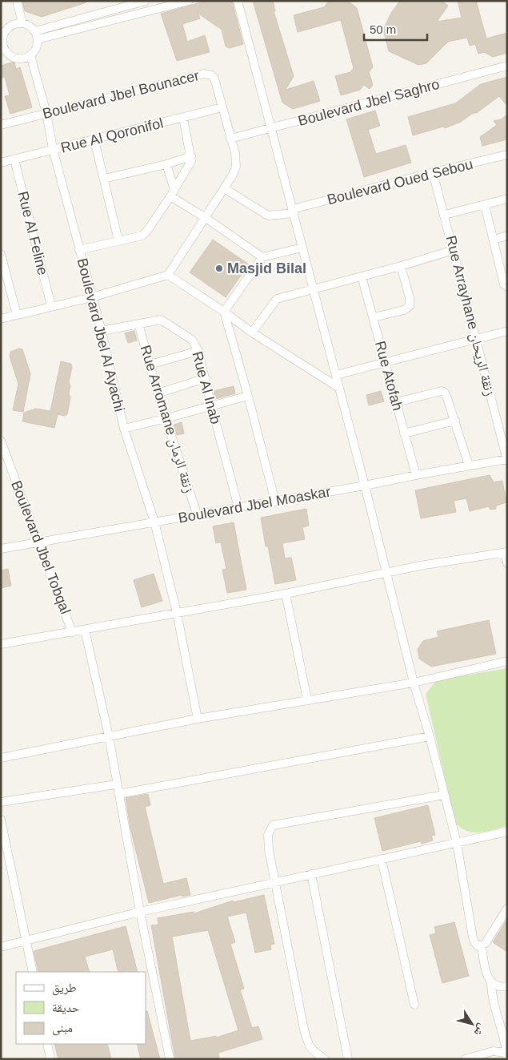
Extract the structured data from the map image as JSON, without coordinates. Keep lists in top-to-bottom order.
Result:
{
  "streets": {
    "street": [
      "Boulevard Jbel Bounacer",
      "Boulevard Jbel Saghro",
      "Rue Al Qoronifol",
      "Boulevard Oued Sebou",
      "Rue Al Feline",
      "Rue Arrayhane زنقة الريحان",
      "Boulevard Jbel Al Ayachi",
      "Rue Atofah",
      "Rue Al Inab",
      "Rue Arromane زنقة الرمان",
      "Boulevard Jbel Moaskar",
      "Boulevard Jbel Tobqal"
    ]
  },
  "crossings": [
    ["Boulevard Jbel Bounacer", "Boulevard Jbel Saghro"],
    ["Boulevard Jbel Bounacer", "Rue Al Qoronifol"],
    ["Boulevard Jbel Bounacer", "Boulevard Oued Sebou"],
    ["Boulevard Jbel Bounacer", "Boulevard Jbel Al Ayachi"],
    ["Rue Al Qoronifol", "Rue Al Feline"],
    ["Rue Al Qoronifol", "Boulevard Jbel Al Ayachi"],
    ["Boulevard Oued Sebou", "Rue Arrayhane زنقة الريحان"],
    ["Rue Arrayhane زنقة الريحان", "Boulevard Jbel Moaskar"],
    ["Boulevard Jbel Al Ayachi", "Rue Al Inab"],
    ["Boulevard Jbel Al Ayachi", "Boulevard Jbel Moaskar"],
    ["Rue Atofah", "Boulevard Jbel Moaskar"],
    ["Rue Al Inab", "Rue Arromane زنقة الرمان"],
    ["Rue Al Inab", "Boulevard Jbel Moaskar"],
    ["Rue Arromane زنقة الرمان", "Boulevard Jbel Moaskar"],
    ["Boulevard Jbel Moaskar", "Boulevard Jbel Tobqal"]
  ],
  "places": ["Masjid Bilal"],
  "legend": ["طريق", "حديقة", "مبنى"],
  "scale_bar": "50 m",
  "north": "bottom right"
}
